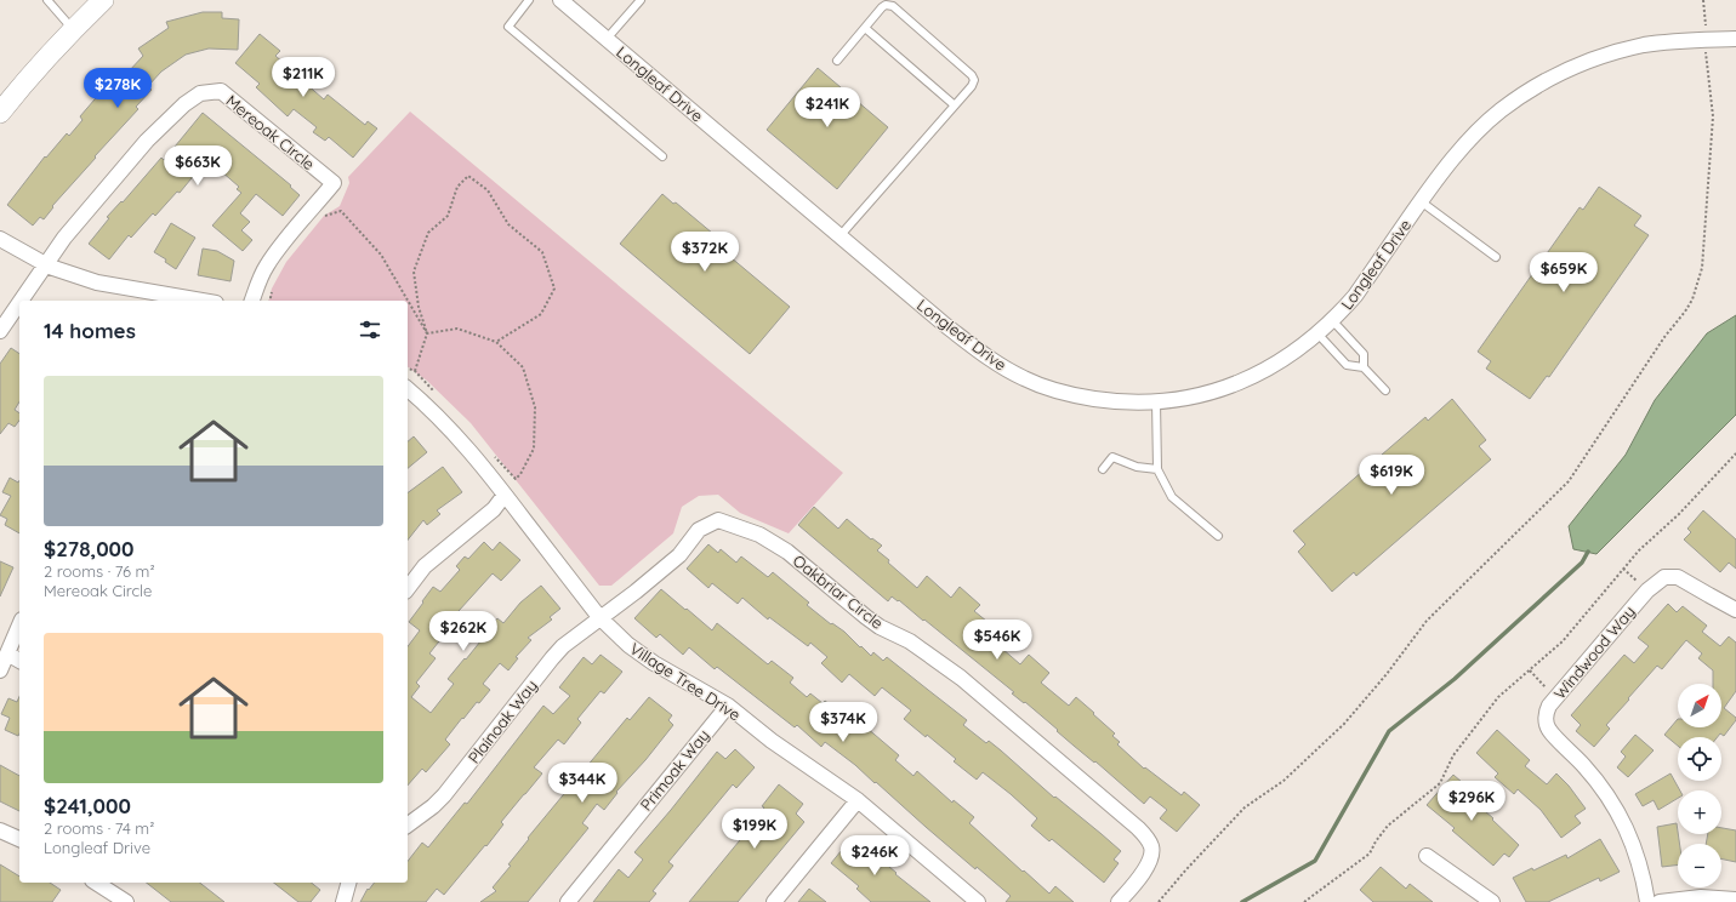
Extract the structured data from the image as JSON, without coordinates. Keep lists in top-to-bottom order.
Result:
{
  "streets": {
    "street": [
      "Longleaf Drive",
      "Mereoak Circle",
      "Oakbriar Circle",
      "Windwood Way",
      "Village Tree Drive",
      "Plainoak Way",
      "Primoak Way"
    ]
  },
  "crossings": [
    ["Oakbriar Circle", "Village Tree Drive"],
    ["Oakbriar Circle", "Plainoak Way"],
    ["Village Tree Drive", "Plainoak Way"],
    ["Village Tree Drive", "Primoak Way"]
  ],
  "north": "top right",
  "page": {
    "price": [
      "$211K",
      "$278K",
      "$241K",
      "$663K",
      "$372K",
      "$659K",
      "$619K",
      "$262K",
      "$546K",
      "$374K",
      "$344K",
      "$296K",
      "$199K",
      "$246K"
    ],
    "heading": "14 homes",
    "list": [
      {
        "name": "$278,000",
        "note": "2 rooms · 76 m² · Mereoak Circle"
      },
      {
        "name": "$241,000",
        "note": "2 rooms · 74 m² · Longleaf Drive"
      }
    ],
    "map_buttons": ["+", "−"]
  }
}
